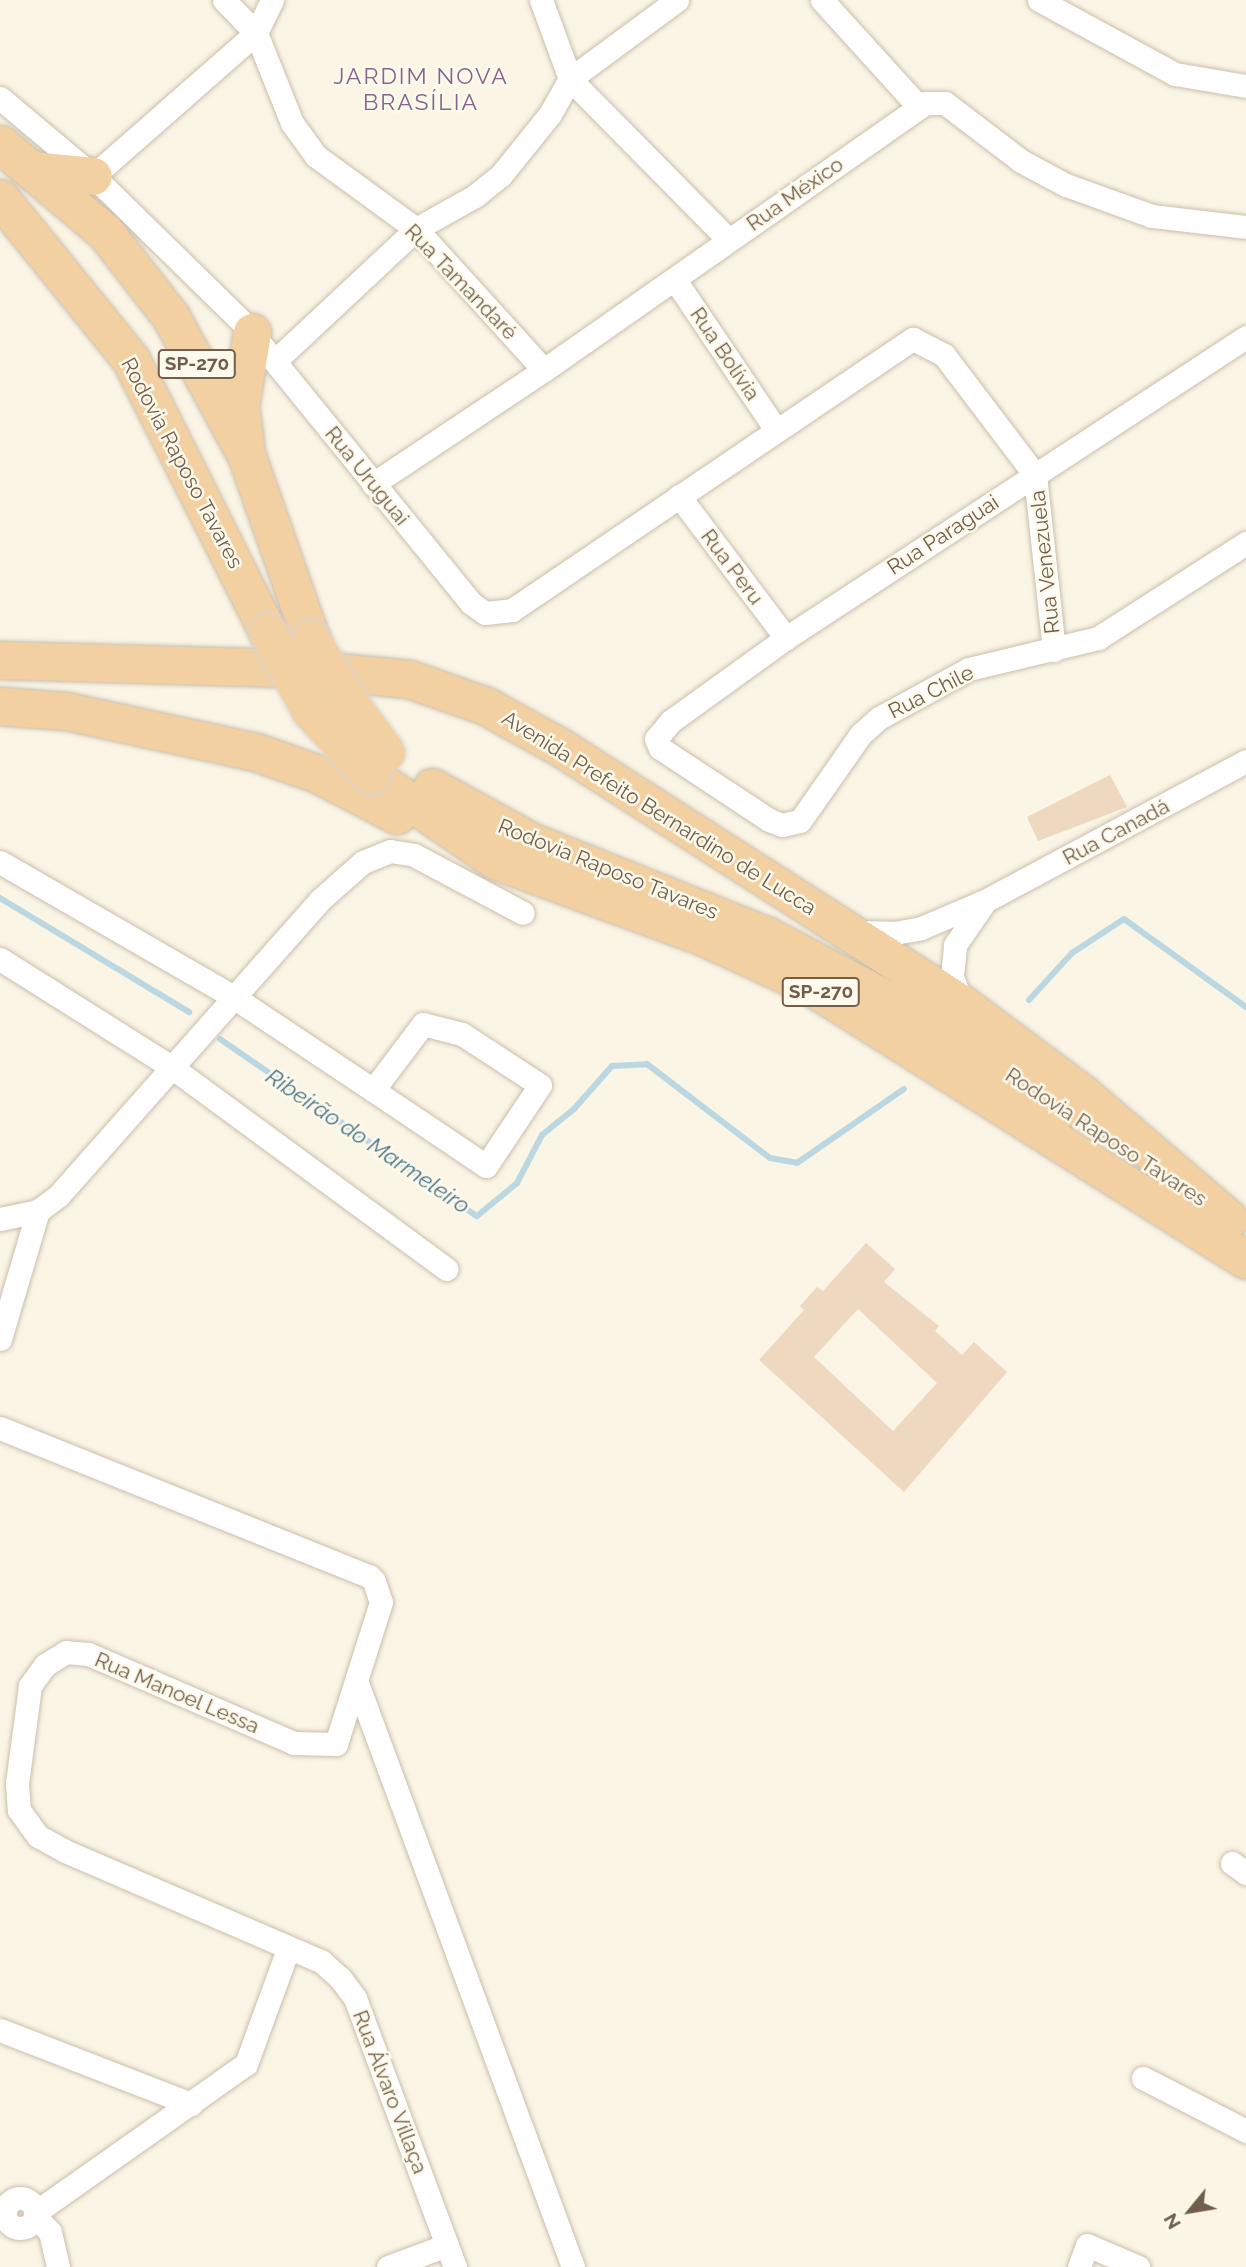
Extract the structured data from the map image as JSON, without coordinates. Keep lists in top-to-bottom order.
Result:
{
  "streets": {
    "highway": ["SP-270", "Rodovia Raposo Tavares", "Avenida Prefeito Bernardino de Lucca"],
    "street": [
      "Rua México",
      "Rua Tamandaré",
      "Rua Bolívia",
      "Rua Uruguai",
      "Rua Paraguai",
      "Rua Venezuela",
      "Rua Peru",
      "Rua Chile",
      "Rua Canadá",
      "Rua Manoel Lessa",
      "Rua Álvaro Villaça"
    ]
  },
  "crossings": [
    ["Rua México", "Rua Tamandaré"],
    ["Rua México", "Rua Bolívia"],
    ["Rua México", "Rua Uruguai"],
    ["Rua Bolívia", "Rua Uruguai"],
    ["Rodovia Raposo Tavares", "Avenida Prefeito Bernardino de Lucca"],
    ["Rua Uruguai", "Rua Paraguai"],
    ["Rua Uruguai", "Rua Venezuela"],
    ["Rua Uruguai", "Rua Peru"],
    ["Rua Paraguai", "Rua Venezuela"],
    ["Rua Paraguai", "Rua Peru"],
    ["Rua Paraguai", "Rua Chile"],
    ["Rua Venezuela", "Rua Chile"],
    ["Avenida Prefeito Bernardino de Lucca", "Rua Canadá"],
    ["Rua Manoel Lessa", "Rua Álvaro Villaça"]
  ],
  "districts": ["JARDIM NOVA BRASÍLIA"],
  "water": ["Ribeirão do Marmeleiro"],
  "north": "bottom left"
}
